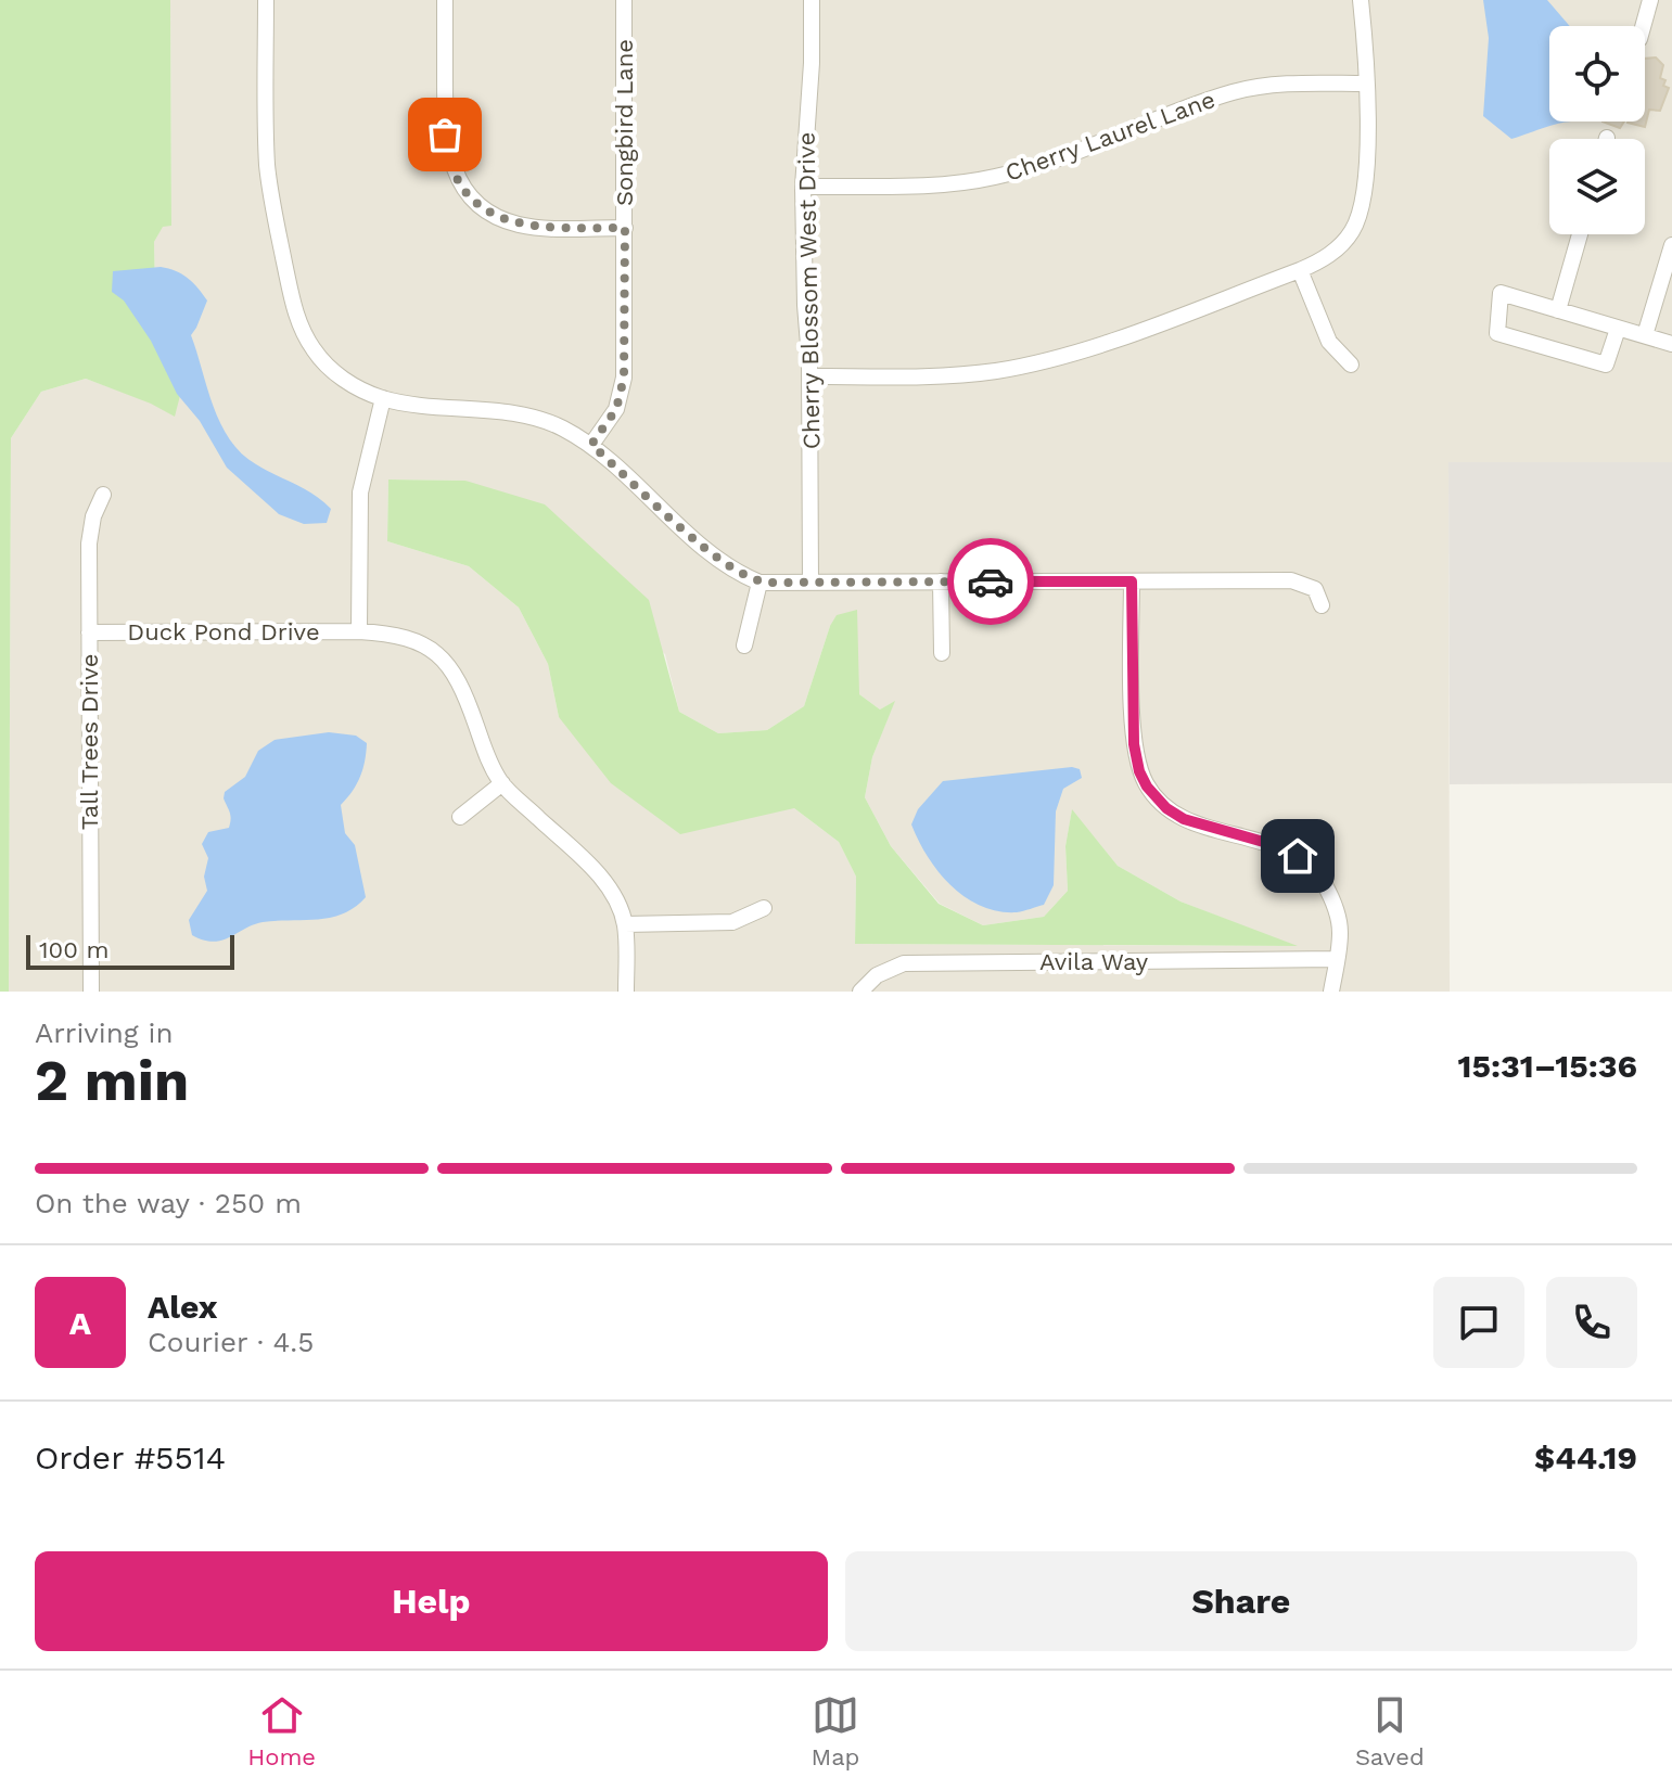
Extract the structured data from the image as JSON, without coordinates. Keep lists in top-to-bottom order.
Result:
{
  "streets": {
    "street": [
      "Songbird Lane",
      "Cherry Laurel Lane",
      "Cherry Blossom West Drive",
      "Duck Pond Drive",
      "Tall Trees Drive",
      "Avila Way"
    ]
  },
  "crossings": [
    ["Cherry Laurel Lane", "Cherry Blossom West Drive"],
    ["Duck Pond Drive", "Tall Trees Drive"]
  ],
  "scale_bar": "100 m",
  "page": {
    "scale": "100 m",
    "heading": ["2 min", "Arriving in", "15:31–15:36"],
    "panel": [
      "Alex",
      "Courier · 4.5",
      "Order #5514",
      "$44.19"
    ],
    "bar": "On the way · 250 m",
    "round": "A",
    "buttons": ["Help", "Share"],
    "tabs": ["Home", "Map", "Saved"]
  }
}
